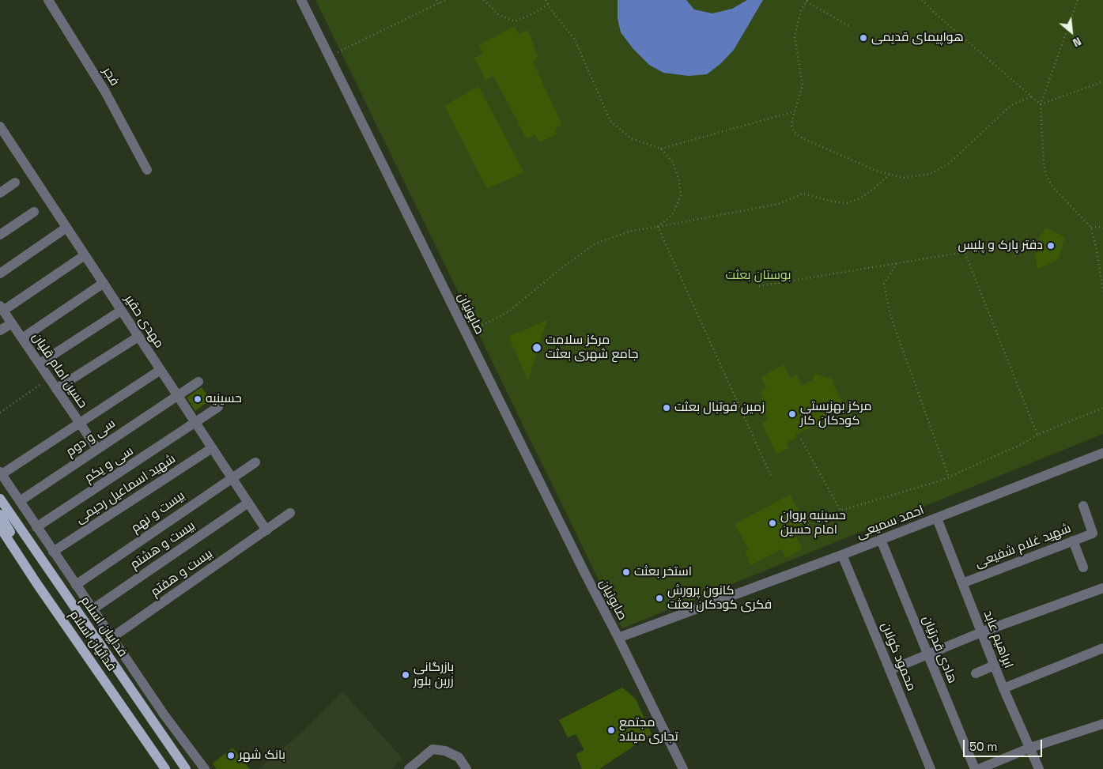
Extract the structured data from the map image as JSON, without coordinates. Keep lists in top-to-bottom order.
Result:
{
  "streets": {
    "main road": ["فداییان اسلام", "فدائیان اسلام"],
    "street": [
      "فجر",
      "صابونیان",
      "مهدی حقیر",
      "حسین امام قلیان",
      "سی و دوم",
      "سی و یکم",
      "شهید اسماعیل رحیمی",
      "بیست و نهم",
      "احمد سمیعی",
      "بیست و هشتم",
      "شهید غلام شفیعی",
      "بیست و هفتم",
      "ابراهیم عابد",
      "هادی قدرتیان",
      "محمود کولان"
    ]
  },
  "crossings": [
    ["صابونیان", "احمد سمیعی"],
    ["مهدی حقیر", "سی و دوم"],
    ["مهدی حقیر", "سی و یکم"],
    ["مهدی حقیر", "شهید اسماعیل رحیمی"],
    ["مهدی حقیر", "بیست و نهم"],
    ["مهدی حقیر", "بیست و هشتم"],
    ["مهدی حقیر", "بیست و هفتم"],
    ["حسین امام قلیان", "سی و دوم"],
    ["احمد سمیعی", "ابراهیم عابد"],
    ["احمد سمیعی", "هادی قدرتیان"],
    ["احمد سمیعی", "محمود کولان"],
    ["شهید غلام شفیعی", "ابراهیم عابد"]
  ],
  "parks": ["بوستان بعثت"],
  "places": [
    "هواپیمای قدیمی",
    "دفتر پارک و پلیس",
    "مرکز سلامت جامع شهری بعثت",
    "حسینیه",
    "زمین فوتبال بعثت",
    "مرکز بهزیستی کودکان کار",
    "حسینیه پروان امام حسین",
    "استخر بعثت",
    "کانون پرورش فکری کودکان بعثت",
    "بازرگانی زرین بلور",
    "مجتمع تجاری میلاد",
    "بانک شهر"
  ],
  "scale_bar": "50 m",
  "north": "bottom right"
}
